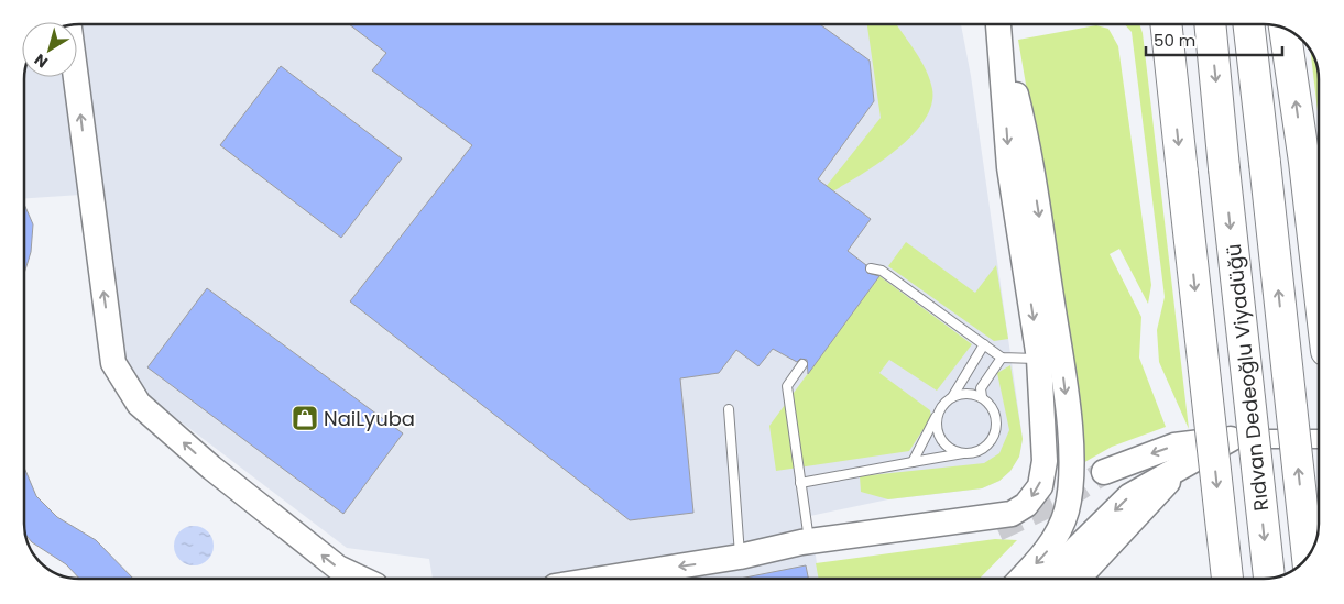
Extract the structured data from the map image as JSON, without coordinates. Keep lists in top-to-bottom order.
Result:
{
  "streets": {
    "highway": ["Rıdvan Dedeoğlu Viyadüğü"]
  },
  "places": {
    "shop": ["NaiLyuba"]
  },
  "scale_bar": "50 m",
  "north": "bottom left"
}
